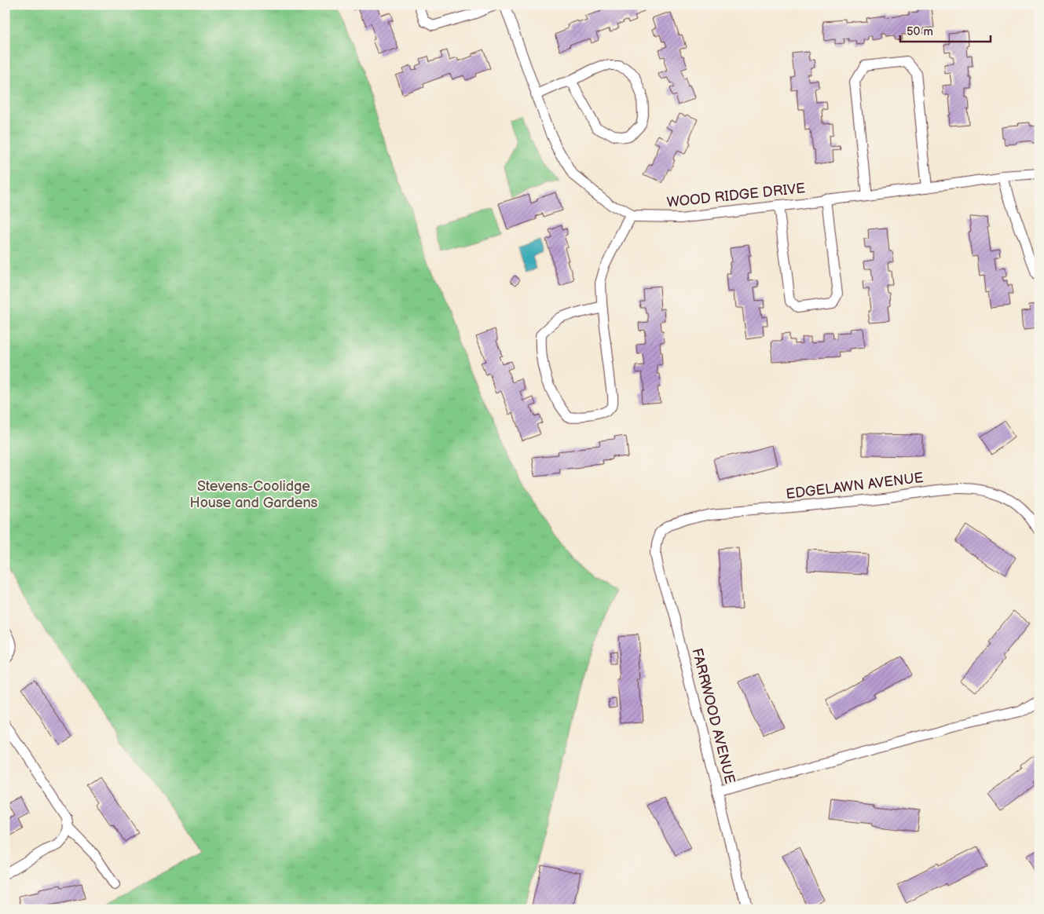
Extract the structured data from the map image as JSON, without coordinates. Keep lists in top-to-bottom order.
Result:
{
  "streets": {
    "street": ["WOOD RIDGE DRIVE", "EDGELAWN AVENUE", "FARRWOOD AVENUE"]
  },
  "crossings": [
    ["EDGELAWN AVENUE", "FARRWOOD AVENUE"]
  ],
  "parks": ["Stevens-Coolidge House and Gardens"],
  "scale_bar": "50 m"
}
